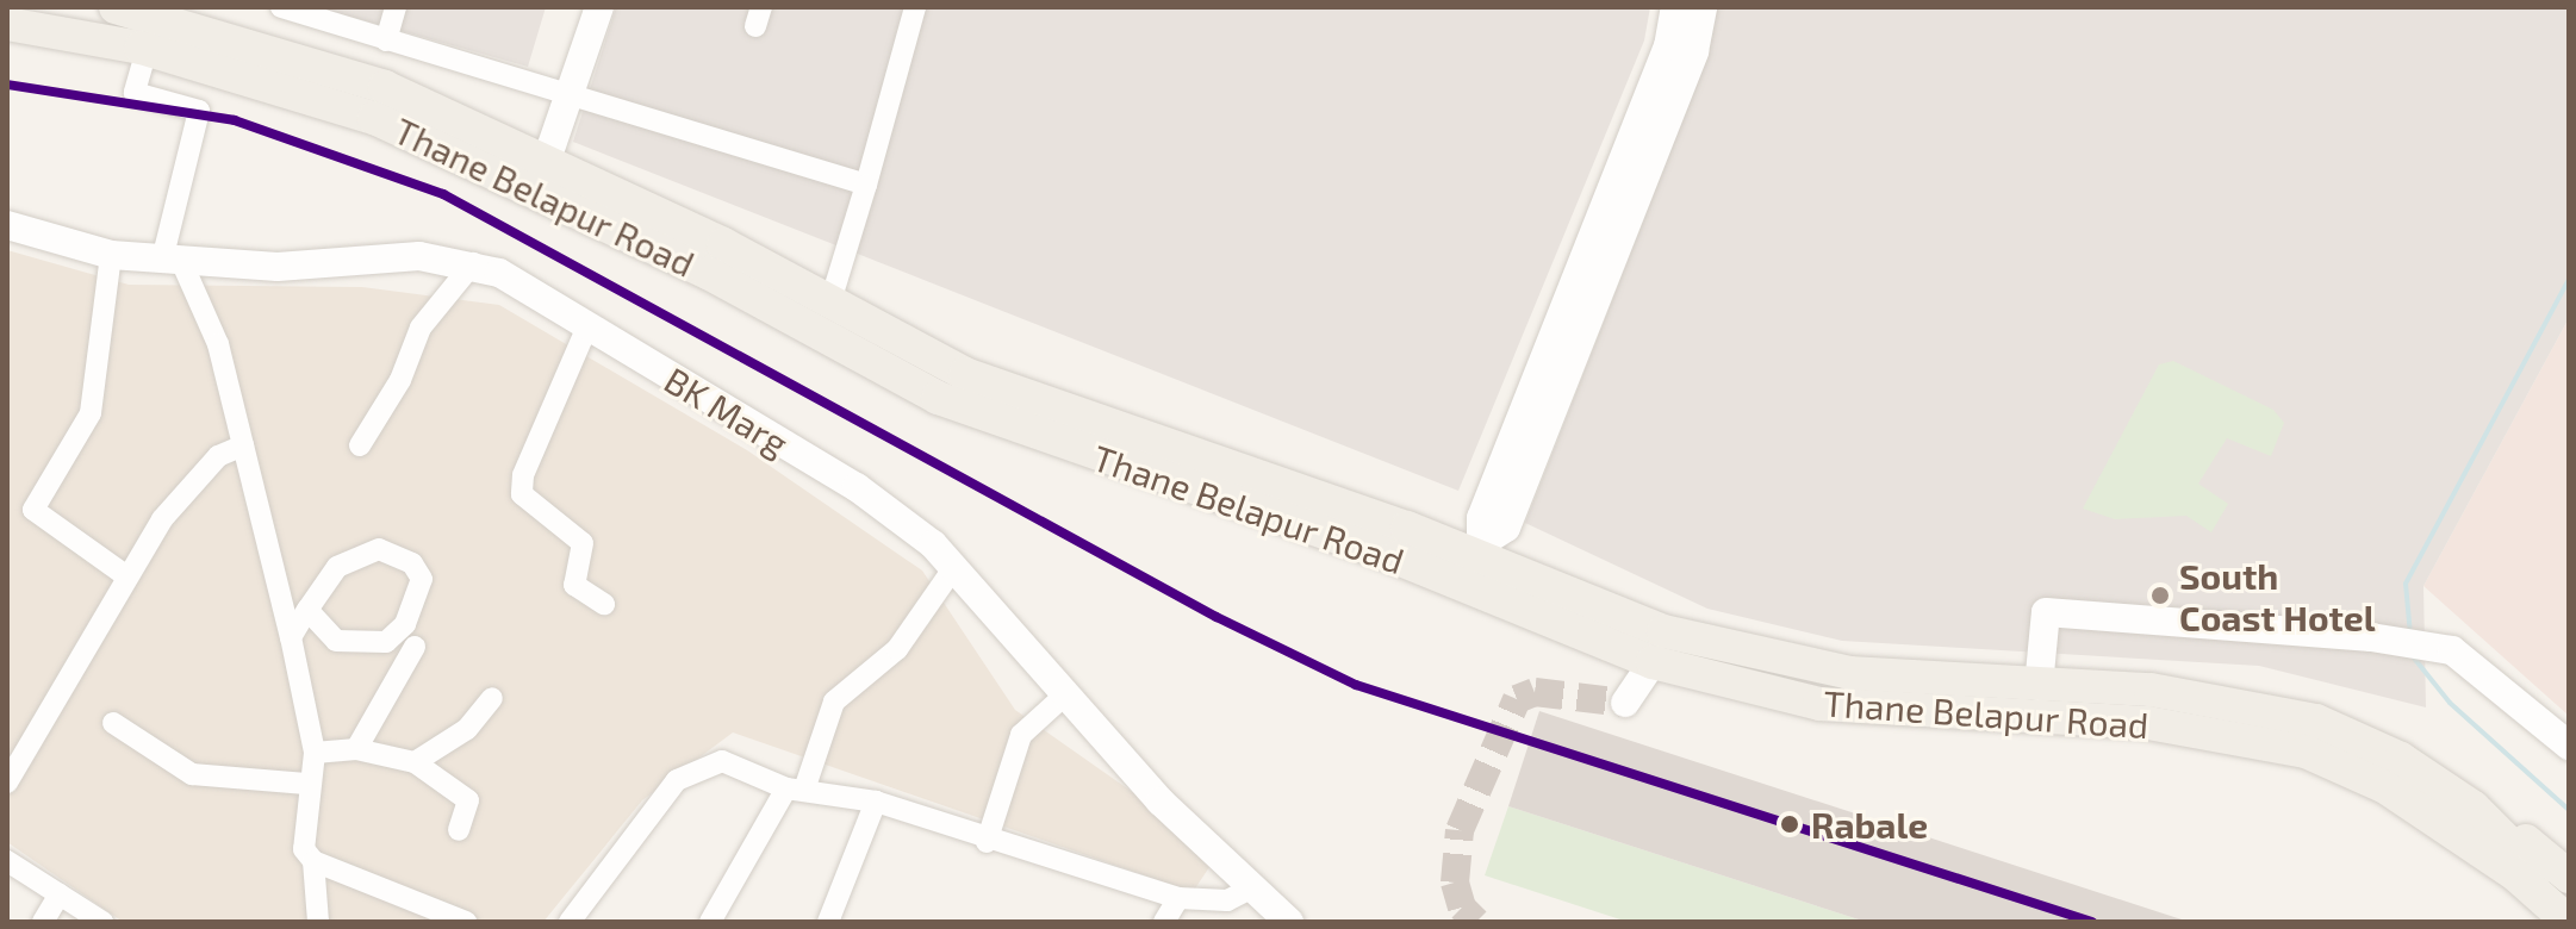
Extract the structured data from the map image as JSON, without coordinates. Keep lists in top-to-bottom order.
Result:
{
  "streets": {
    "main road": ["Thane Belapur Road"],
    "street": ["BK Marg"]
  },
  "places": ["South Coast Hotel", "Rabale"]
}
